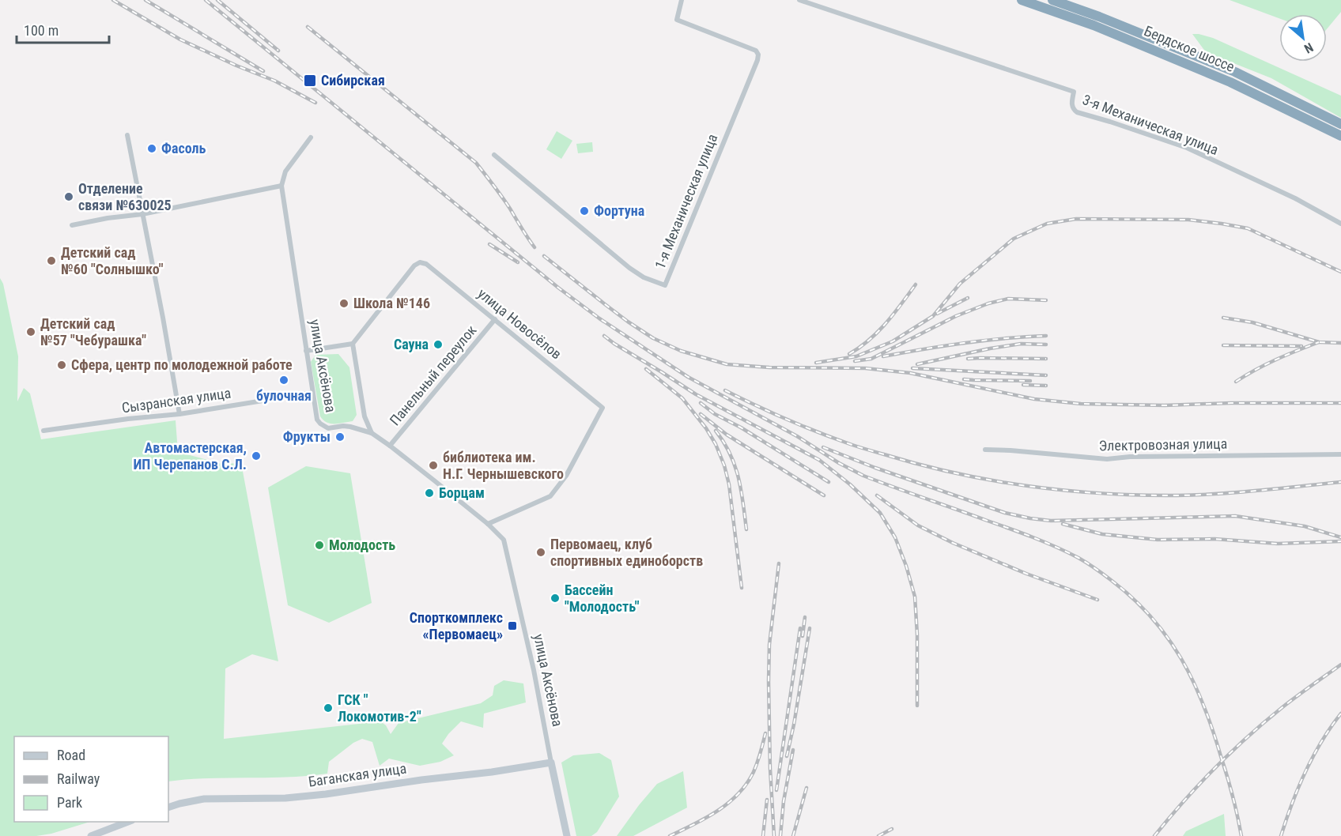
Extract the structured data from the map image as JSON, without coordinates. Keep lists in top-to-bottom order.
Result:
{
  "streets": {
    "highway": ["Бердское шоссе"],
    "street": [
      "3-я Механическая улица",
      "1-я Механическая улица",
      "улица Новосёлов",
      "улица Аксёнова",
      "Панельный переулок",
      "Сызранская улица",
      "Электровозная улица",
      "Баганская улица"
    ]
  },
  "crossings": [
    ["улица Новосёлов", "улица Аксёнова"],
    ["улица Новосёлов", "Панельный переулок"],
    ["улица Аксёнова", "Панельный переулок"],
    ["улица Аксёнова", "Сызранская улица"],
    ["улица Аксёнова", "Баганская улица"]
  ],
  "places": {
    "transit": ["Сибирская", "Спорткомплекс «Первомаец»"],
    "other": [
      "Фасоль",
      "Отделение связи №630025",
      "Фортуна",
      "Детский сад №60 \"Солнышко\"",
      "Школа №146",
      "Детский сад №57 \"Чебурашка\"",
      "Сауна",
      "Сфера, центр по молодежной работе",
      "булочная",
      "Фрукты",
      "Автомастерская, ИП Черепанов С.Л.",
      "библиотека им. Н.Г. Чернышевского",
      "Борцам",
      "Молодость",
      "Первомаец, клуб спортивных единоборств",
      "Бассейн \"Молодость\"",
      "ГСК \" Локомотив-2\""
    ]
  },
  "legend": ["Road", "Railway", "Park"],
  "scale_bar": "100 m",
  "north": "bottom right"
}
